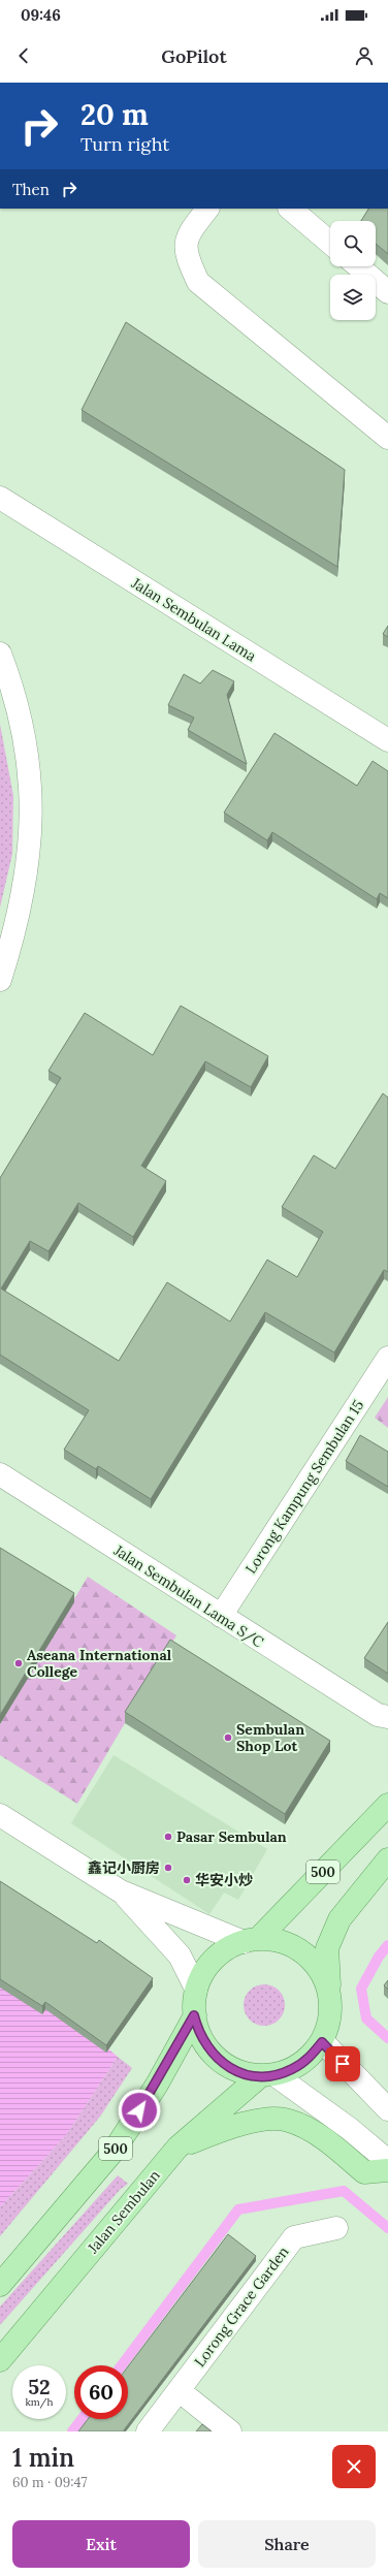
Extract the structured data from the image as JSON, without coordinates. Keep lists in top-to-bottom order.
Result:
{
  "streets": {
    "main road": ["500", "Jalan Sembulan"],
    "street": [
      "Jalan Sembulan Lama",
      "Lorong Kampung Sembulan 15",
      "Jalan Sembulan Lama S/C",
      "Lorong Grace Garden"
    ]
  },
  "crossings": [
    ["Lorong Kampung Sembulan 15", "Jalan Sembulan Lama S/C"],
    ["500", "Jalan Sembulan"]
  ],
  "places": [
    "Aseana International College",
    "Sembulan Shop Lot",
    "Pasar Sembulan",
    "鑫记小厨房",
    "华安小炒"
  ],
  "page": {
    "status": "09:46",
    "header": "GoPilot",
    "turn": ["20 m", "Turn right"],
    "then": "Then",
    "speed": "52 km/h",
    "limit": "60",
    "heading": ["1 min", "60 m · 09:47"],
    "buttons": ["Exit", "Share"]
  }
}
